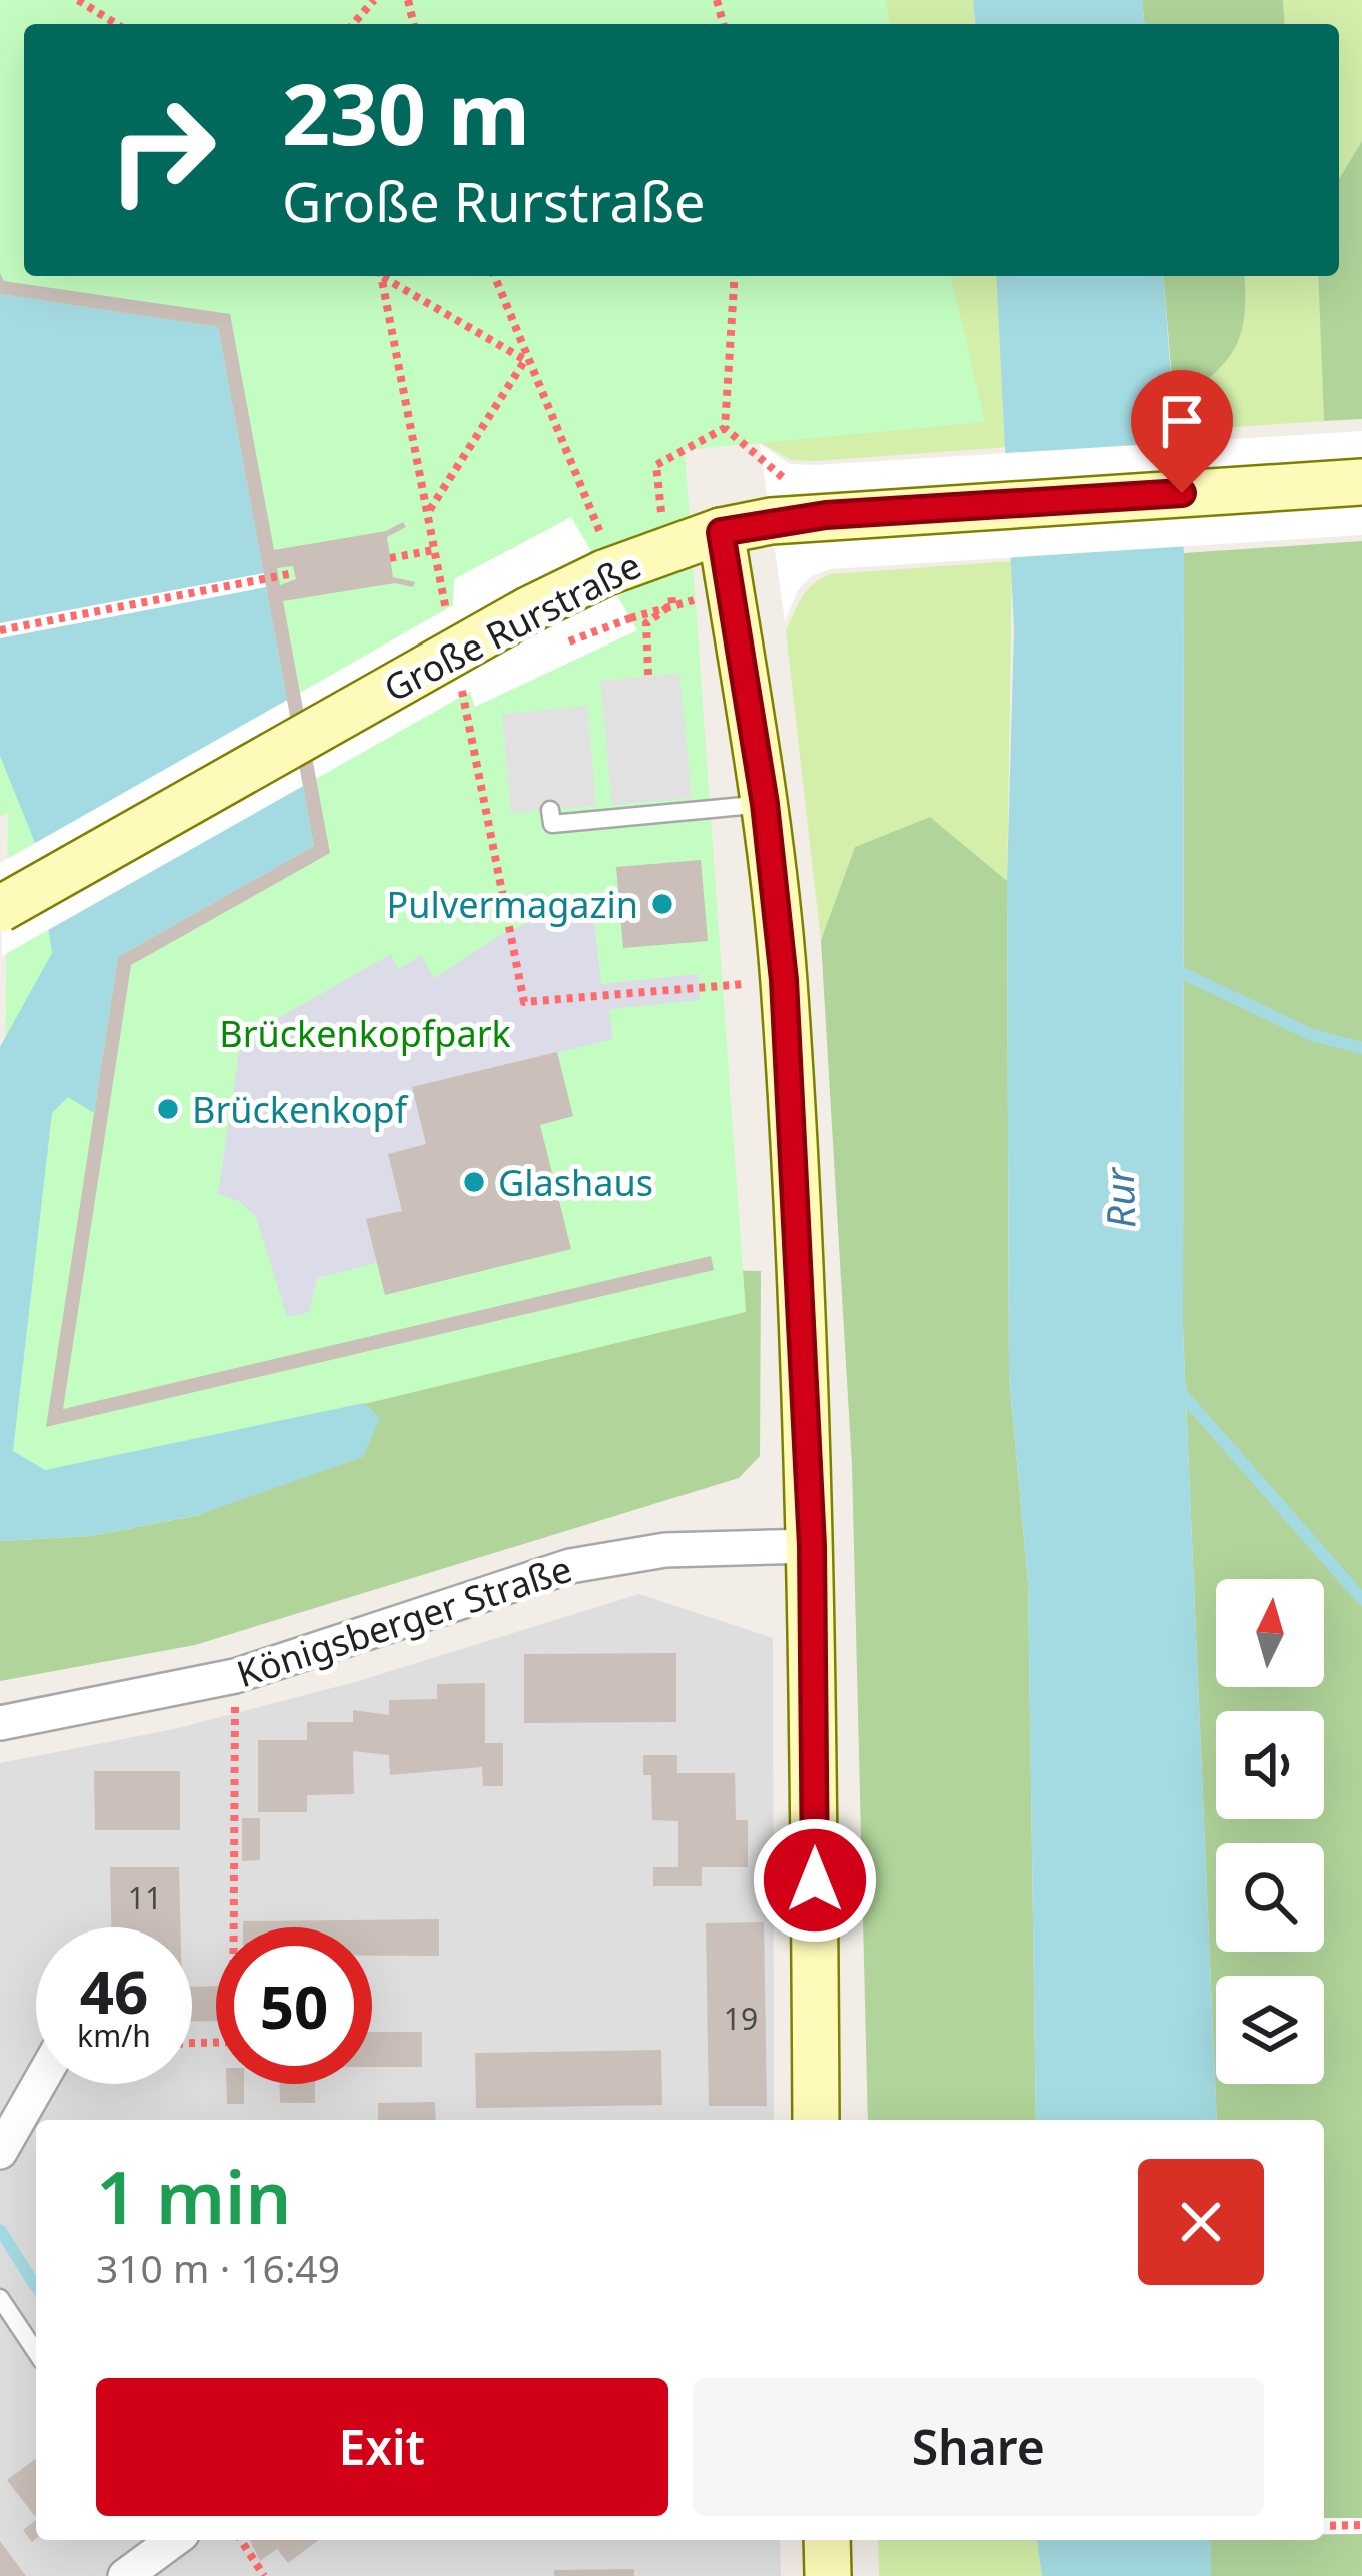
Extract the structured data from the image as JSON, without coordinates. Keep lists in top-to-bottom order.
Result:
{
  "streets": {
    "main road": ["Große Rurstraße"],
    "street": ["Königsberger Straße"]
  },
  "water": ["Rur"],
  "parks": ["Brückenkopfpark"],
  "places": ["Pulvermagazin", "Brückenkopf", "Glashaus"],
  "house_numbers": ["11", "19"],
  "north": "top",
  "page": {
    "turn": ["230 m", "Große Rurstraße"],
    "speed": "46 km/h",
    "limit": "50",
    "heading": ["1 min", "310 m · 16:49"],
    "buttons": ["Exit", "Share"]
  }
}
